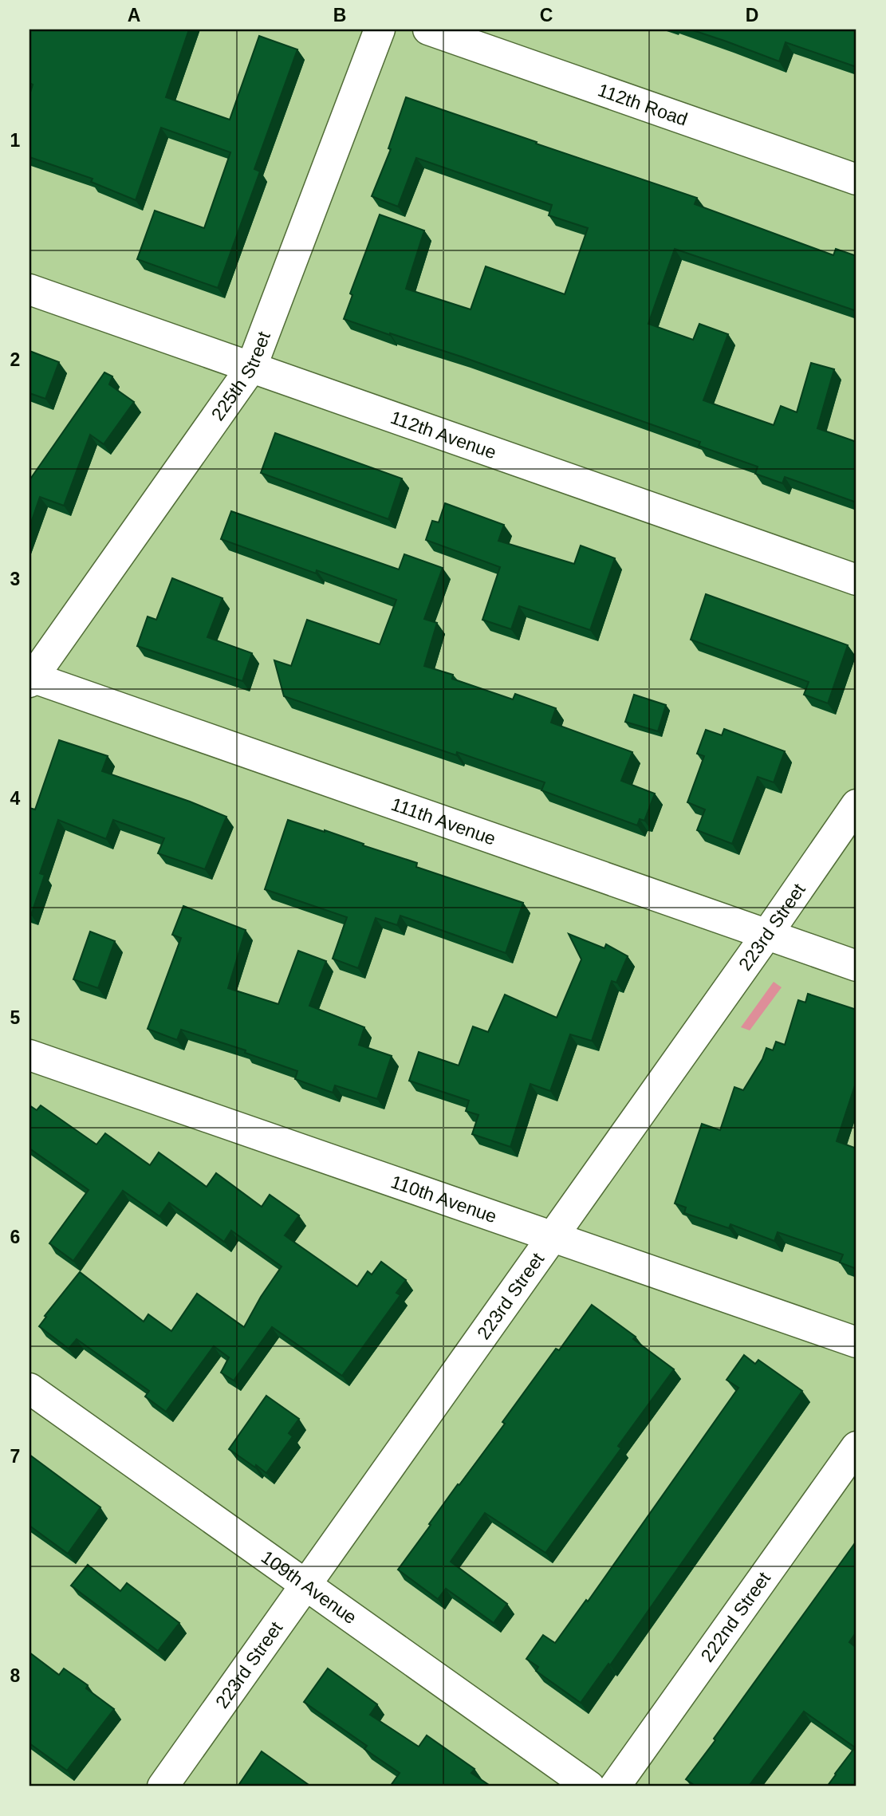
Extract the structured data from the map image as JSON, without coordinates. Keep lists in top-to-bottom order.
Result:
{
  "streets": {
    "street": [
      "112th Road",
      "225th Street",
      "112th Avenue",
      "111th Avenue",
      "223rd Street",
      "110th Avenue",
      "109th Avenue",
      "222nd Street"
    ]
  },
  "crossings": [
    ["225th Street", "112th Avenue"],
    ["225th Street", "111th Avenue"],
    ["111th Avenue", "223rd Street"],
    ["223rd Street", "110th Avenue"],
    ["223rd Street", "109th Avenue"]
  ],
  "grid": {
    "columns": [
      "A",
      "B",
      "C",
      "D"
    ],
    "rows": [
      "1",
      "2",
      "3",
      "4",
      "5",
      "6",
      "7",
      "8"
    ]
  }
}
